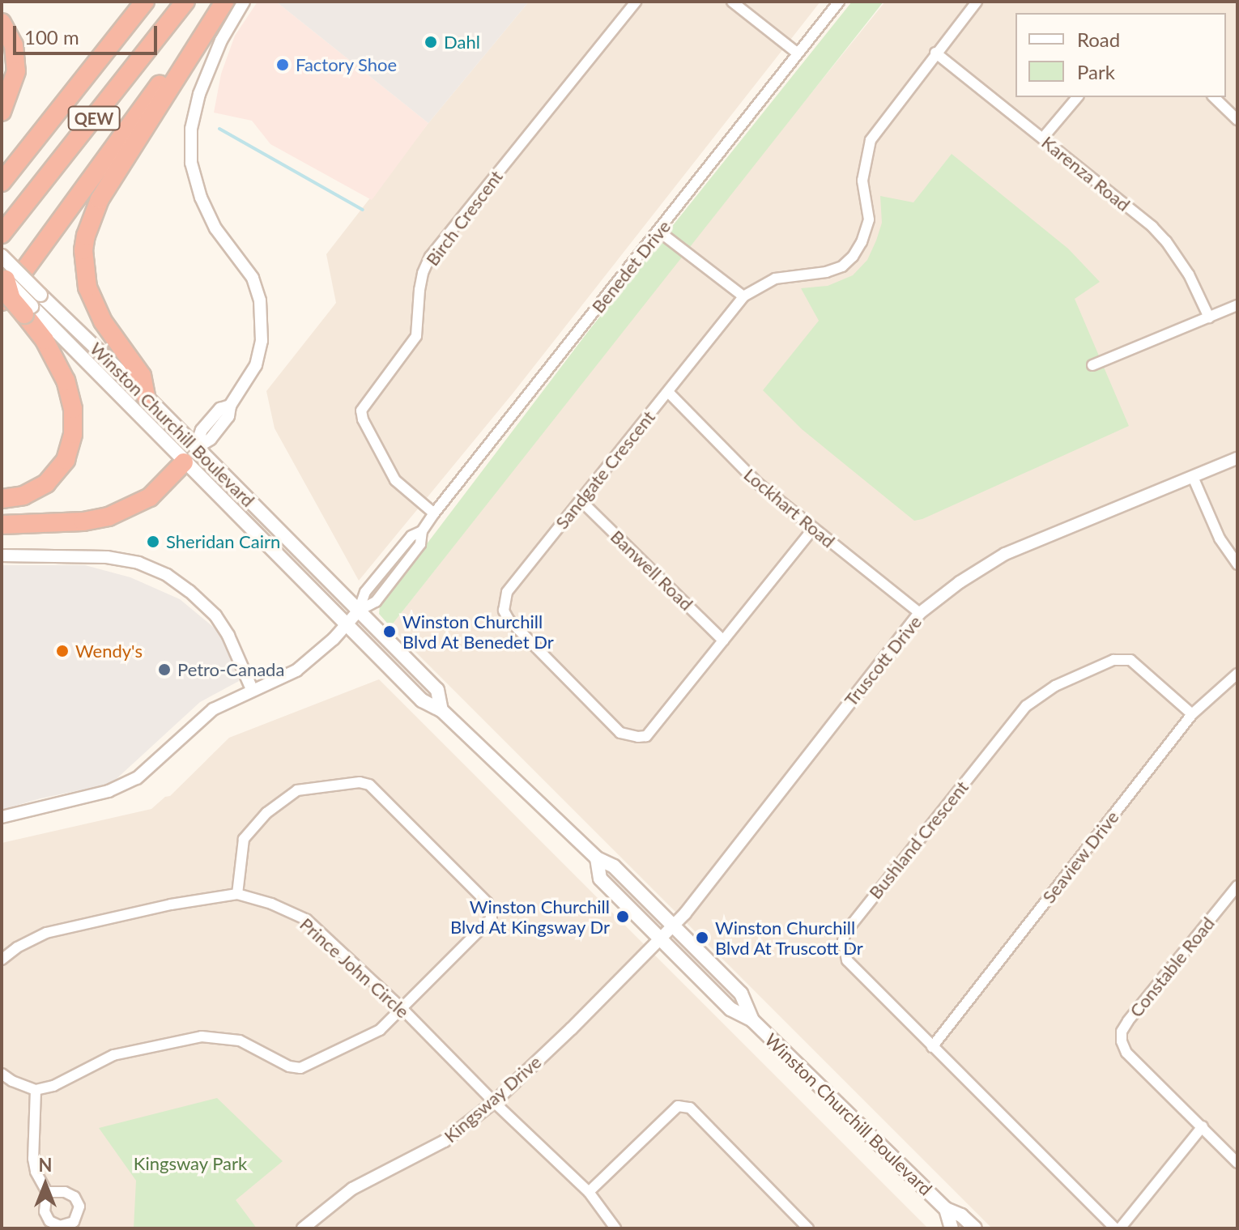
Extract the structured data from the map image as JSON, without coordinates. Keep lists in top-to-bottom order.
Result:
{
  "streets": {
    "highway": ["QEW"],
    "main road": ["Winston Churchill Boulevard"],
    "street": [
      "Karenza Road",
      "Birch Crescent",
      "Benedet Drive",
      "Sandgate Crescent",
      "Lockhart Road",
      "Banwell Road",
      "Truscott Drive",
      "Bushland Crescent",
      "Seaview Drive",
      "Constable Road",
      "Prince John Circle",
      "Kingsway Drive"
    ]
  },
  "crossings": [
    ["Karenza Road", "Sandgate Crescent"],
    ["Birch Crescent", "Benedet Drive"],
    ["Benedet Drive", "Winston Churchill Boulevard"],
    ["Winston Churchill Boulevard", "Truscott Drive"],
    ["Winston Churchill Boulevard", "Kingsway Drive"],
    ["Sandgate Crescent", "Lockhart Road"],
    ["Sandgate Crescent", "Banwell Road"],
    ["Lockhart Road", "Truscott Drive"],
    ["Truscott Drive", "Kingsway Drive"],
    ["Bushland Crescent", "Seaview Drive"],
    ["Prince John Circle", "Kingsway Drive"]
  ],
  "parks": ["Kingsway Park"],
  "places": [
    "Dahl",
    "Factory Shoe",
    "Sheridan Cairn",
    "Winston Churchill Blvd At Benedet Dr",
    "Wendy's",
    "Petro-Canada",
    "Winston Churchill Blvd At Kingsway Dr",
    "Winston Churchill Blvd At Truscott Dr"
  ],
  "legend": ["Road", "Park"],
  "scale_bar": "100 m",
  "north": "top"
}
